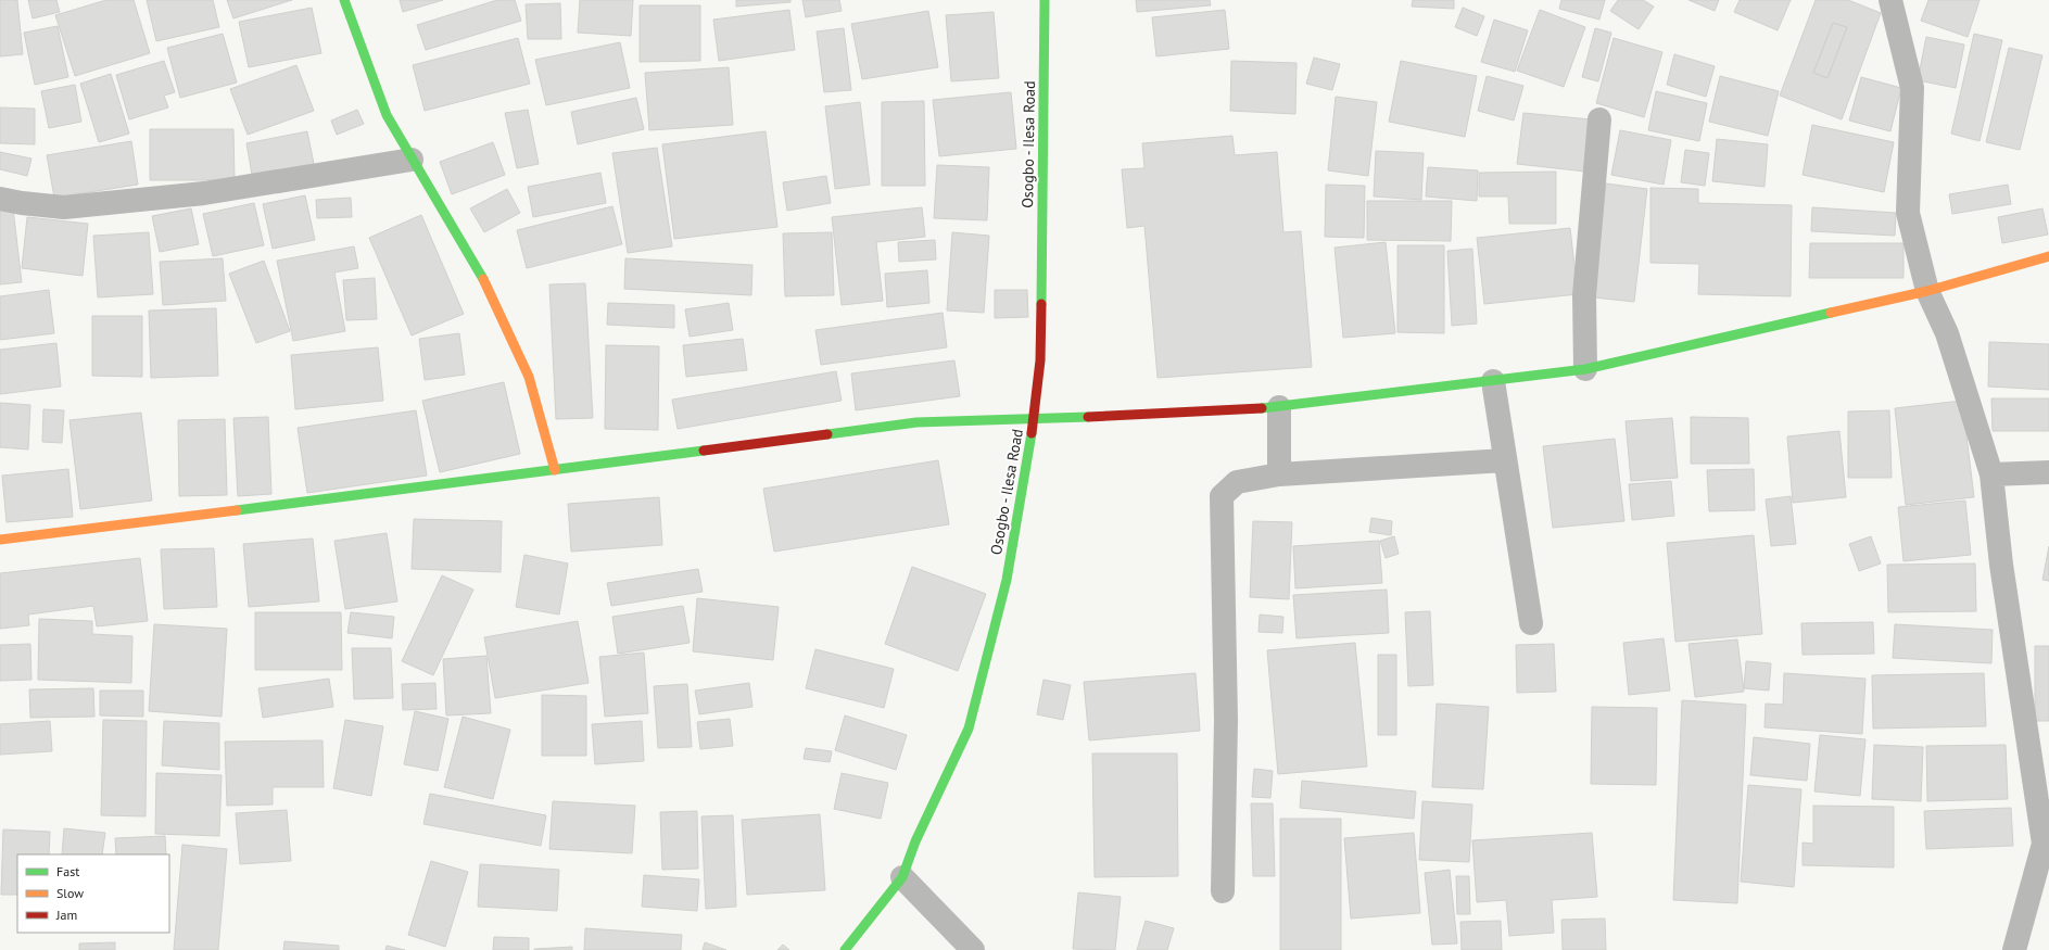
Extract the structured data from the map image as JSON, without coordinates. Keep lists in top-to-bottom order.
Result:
{
  "streets": {
    "main road": ["Osogbo - Ilesa Road"]
  },
  "legend": ["Fast", "Slow", "Jam"]
}
